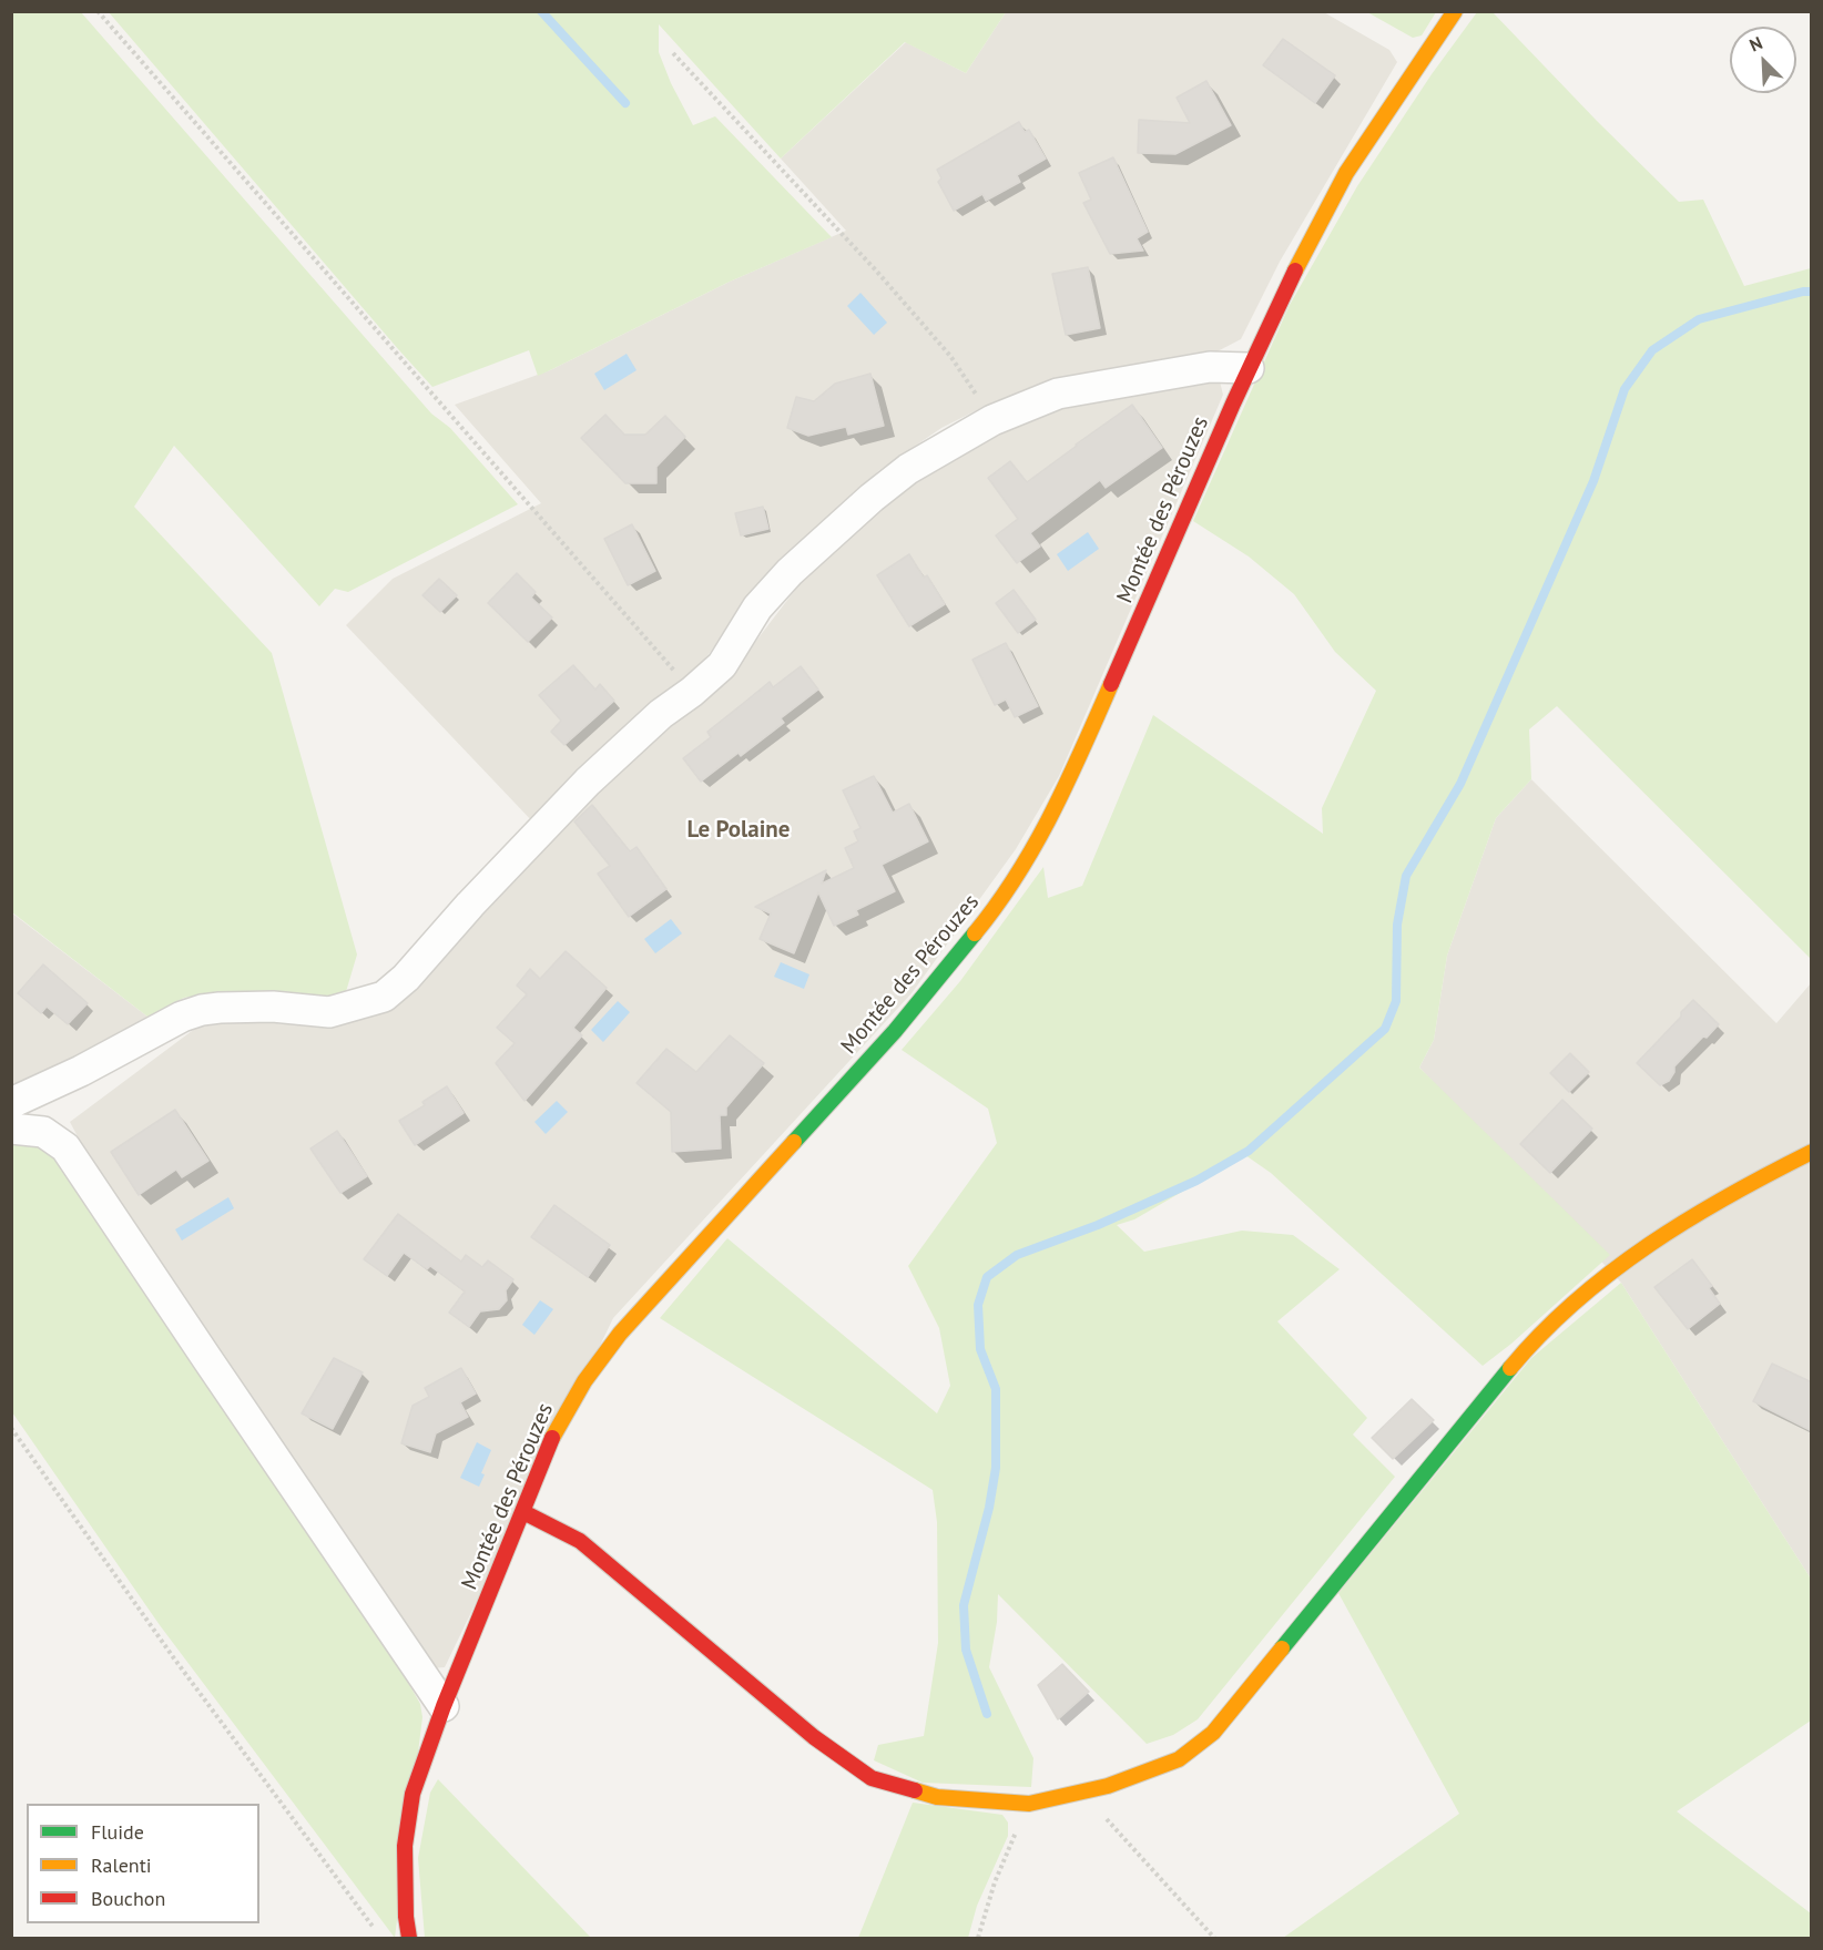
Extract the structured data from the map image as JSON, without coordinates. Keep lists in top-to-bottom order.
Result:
{
  "streets": {
    "street": ["Montée des Pérouzes"]
  },
  "districts": ["Le Polaine"],
  "legend": ["Fluide", "Ralenti", "Bouchon"],
  "north": "top left"
}
